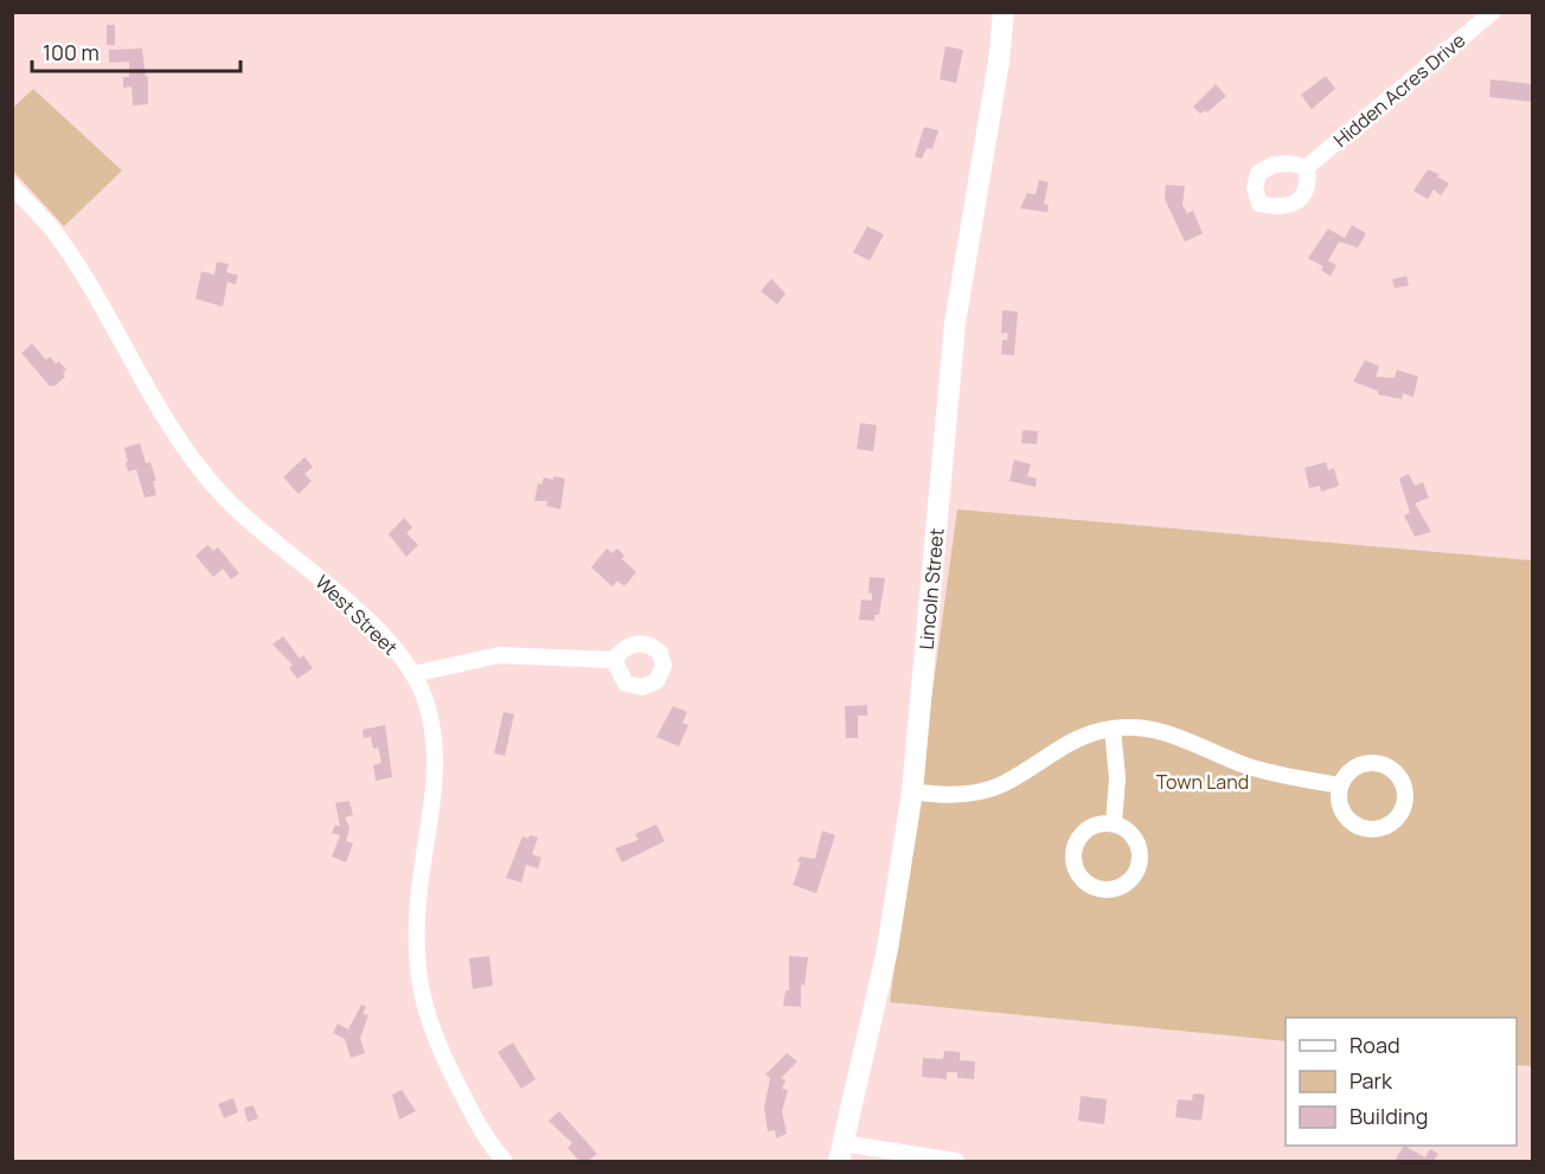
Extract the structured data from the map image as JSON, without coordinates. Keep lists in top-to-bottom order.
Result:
{
  "streets": {
    "main road": ["Lincoln Street"],
    "street": ["Hidden Acres Drive", "West Street"]
  },
  "parks": ["Town Land"],
  "legend": ["Road", "Park", "Building"],
  "scale_bar": "100 m"
}
